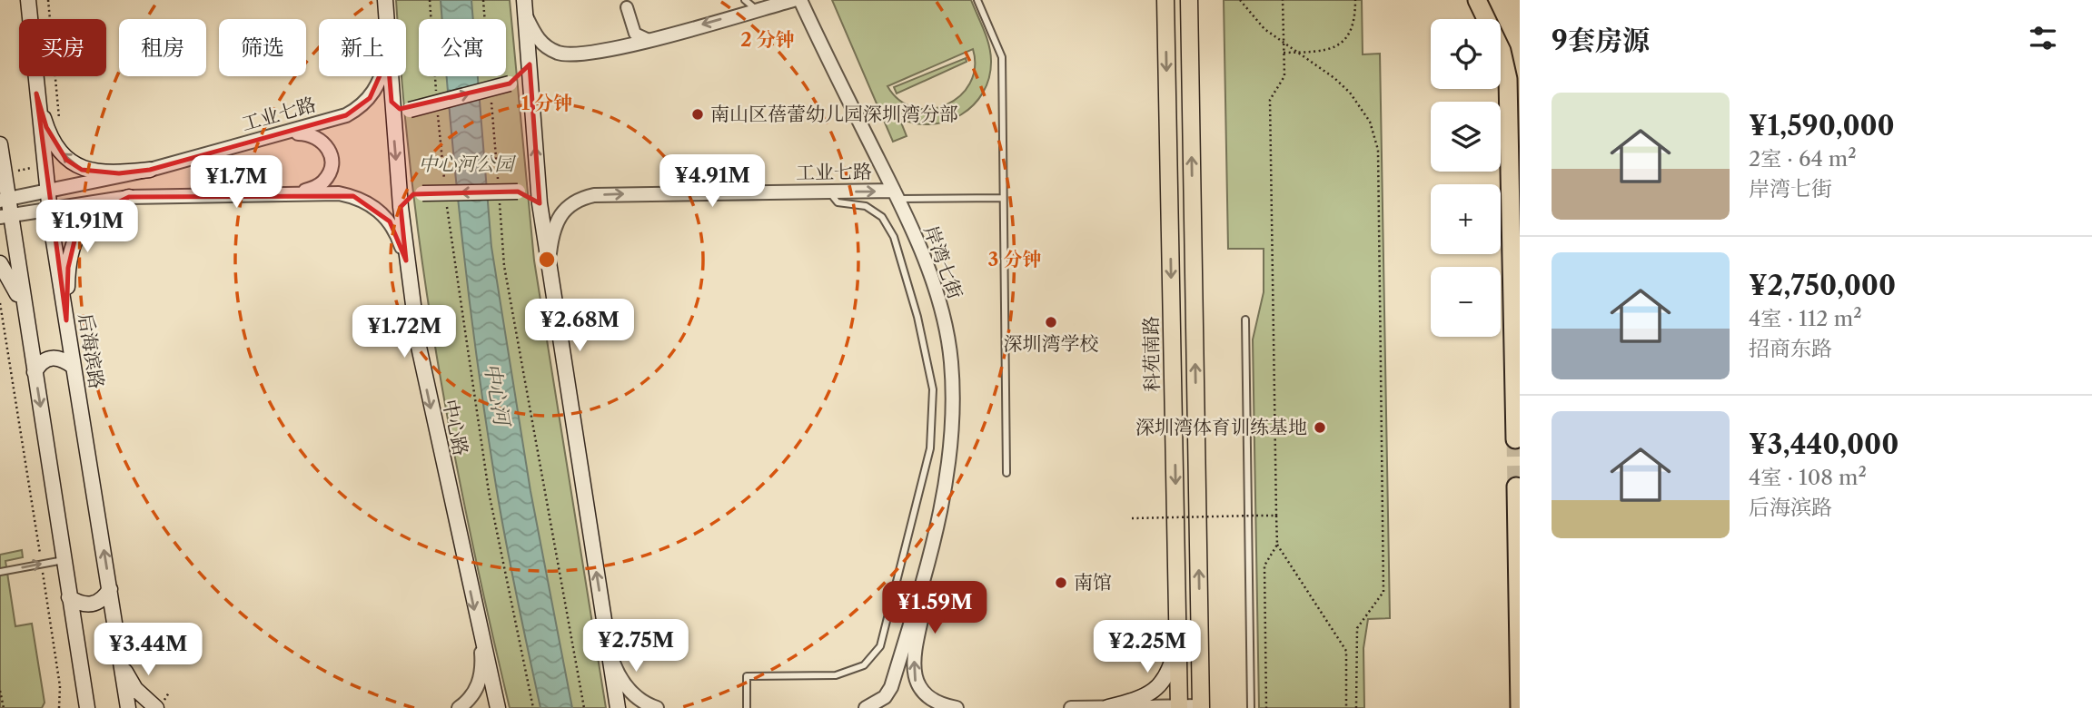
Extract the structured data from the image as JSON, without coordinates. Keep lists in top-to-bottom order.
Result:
{
  "streets": {
    "main road": ["后海滨路", "科苑南路", "中心路"],
    "street": ["工业七路", "岸湾七街"]
  },
  "crossings": [
    ["工业七路", "岸湾七街"],
    ["工业七路", "后海滨路"]
  ],
  "one_way": ["工业七路", "中心路"],
  "water": ["中心河"],
  "parks": ["中心河公园"],
  "places": [
    "南山区蓓蕾幼儿园深圳湾分部",
    "深圳湾学校",
    "深圳湾体育训练基地",
    "南馆"
  ],
  "page": {
    "heading": "9套房源",
    "map_buttons": ["+", "−"],
    "chip": [
      "买房",
      "租房",
      "筛选",
      "新上",
      "公寓"
    ],
    "list": [
      {
        "name": "¥1,590,000",
        "note": "2室 · 64 m² · 岸湾七街"
      },
      {
        "name": "¥2,750,000",
        "note": "4室 · 112 m² · 招商东路"
      },
      {
        "name": "¥3,440,000",
        "note": "4室 · 108 m² · 后海滨路"
      }
    ],
    "price": [
      "¥4.91M",
      "¥1.7M",
      "¥1.91M",
      "¥2.68M",
      "¥1.72M",
      "¥1.59M",
      "¥2.75M",
      "¥2.25M",
      "¥3.44M"
    ]
  },
  "rings": ["2 分钟", "1 分钟", "3 分钟"]
}
